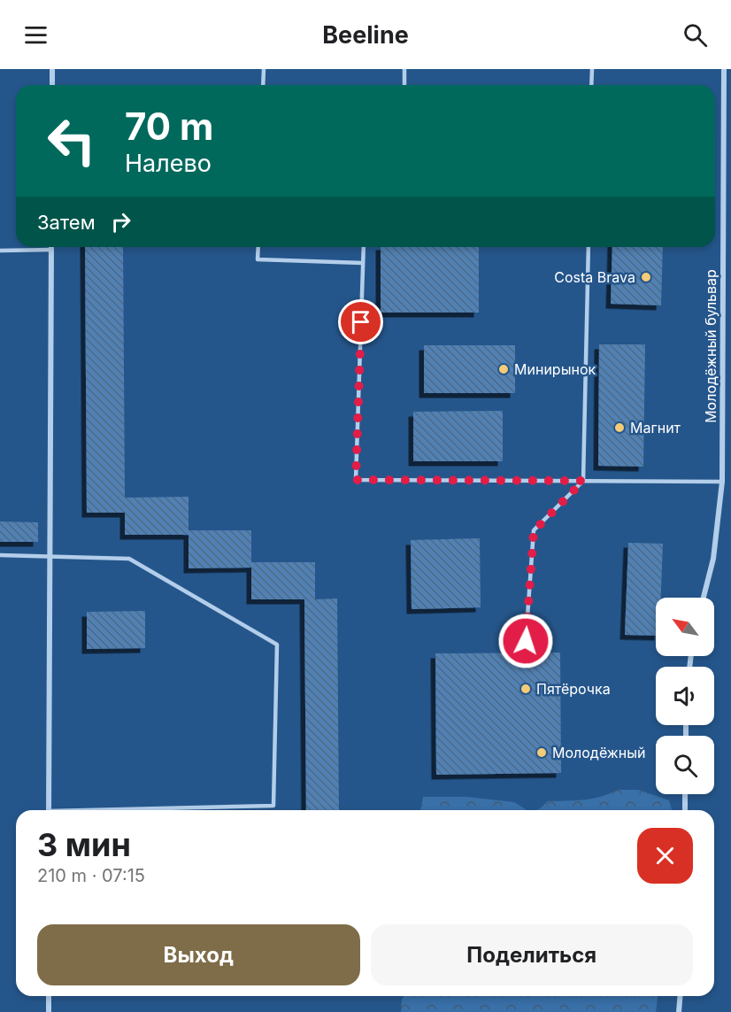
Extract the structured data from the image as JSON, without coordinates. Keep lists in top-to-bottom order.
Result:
{
  "streets": {
    "street": ["Молодёжный бульвар"]
  },
  "places": [
    "Costa Brava",
    "Минирынок",
    "Магнит",
    "Пятёрочка",
    "Молодёжный"
  ],
  "north": "top left",
  "page": {
    "header": "Beeline",
    "turn": ["70 m", "Налево"],
    "then": "Затем",
    "heading": ["3 мин", "210 m · 07:15"],
    "buttons": ["Выход", "Поделиться"]
  }
}
